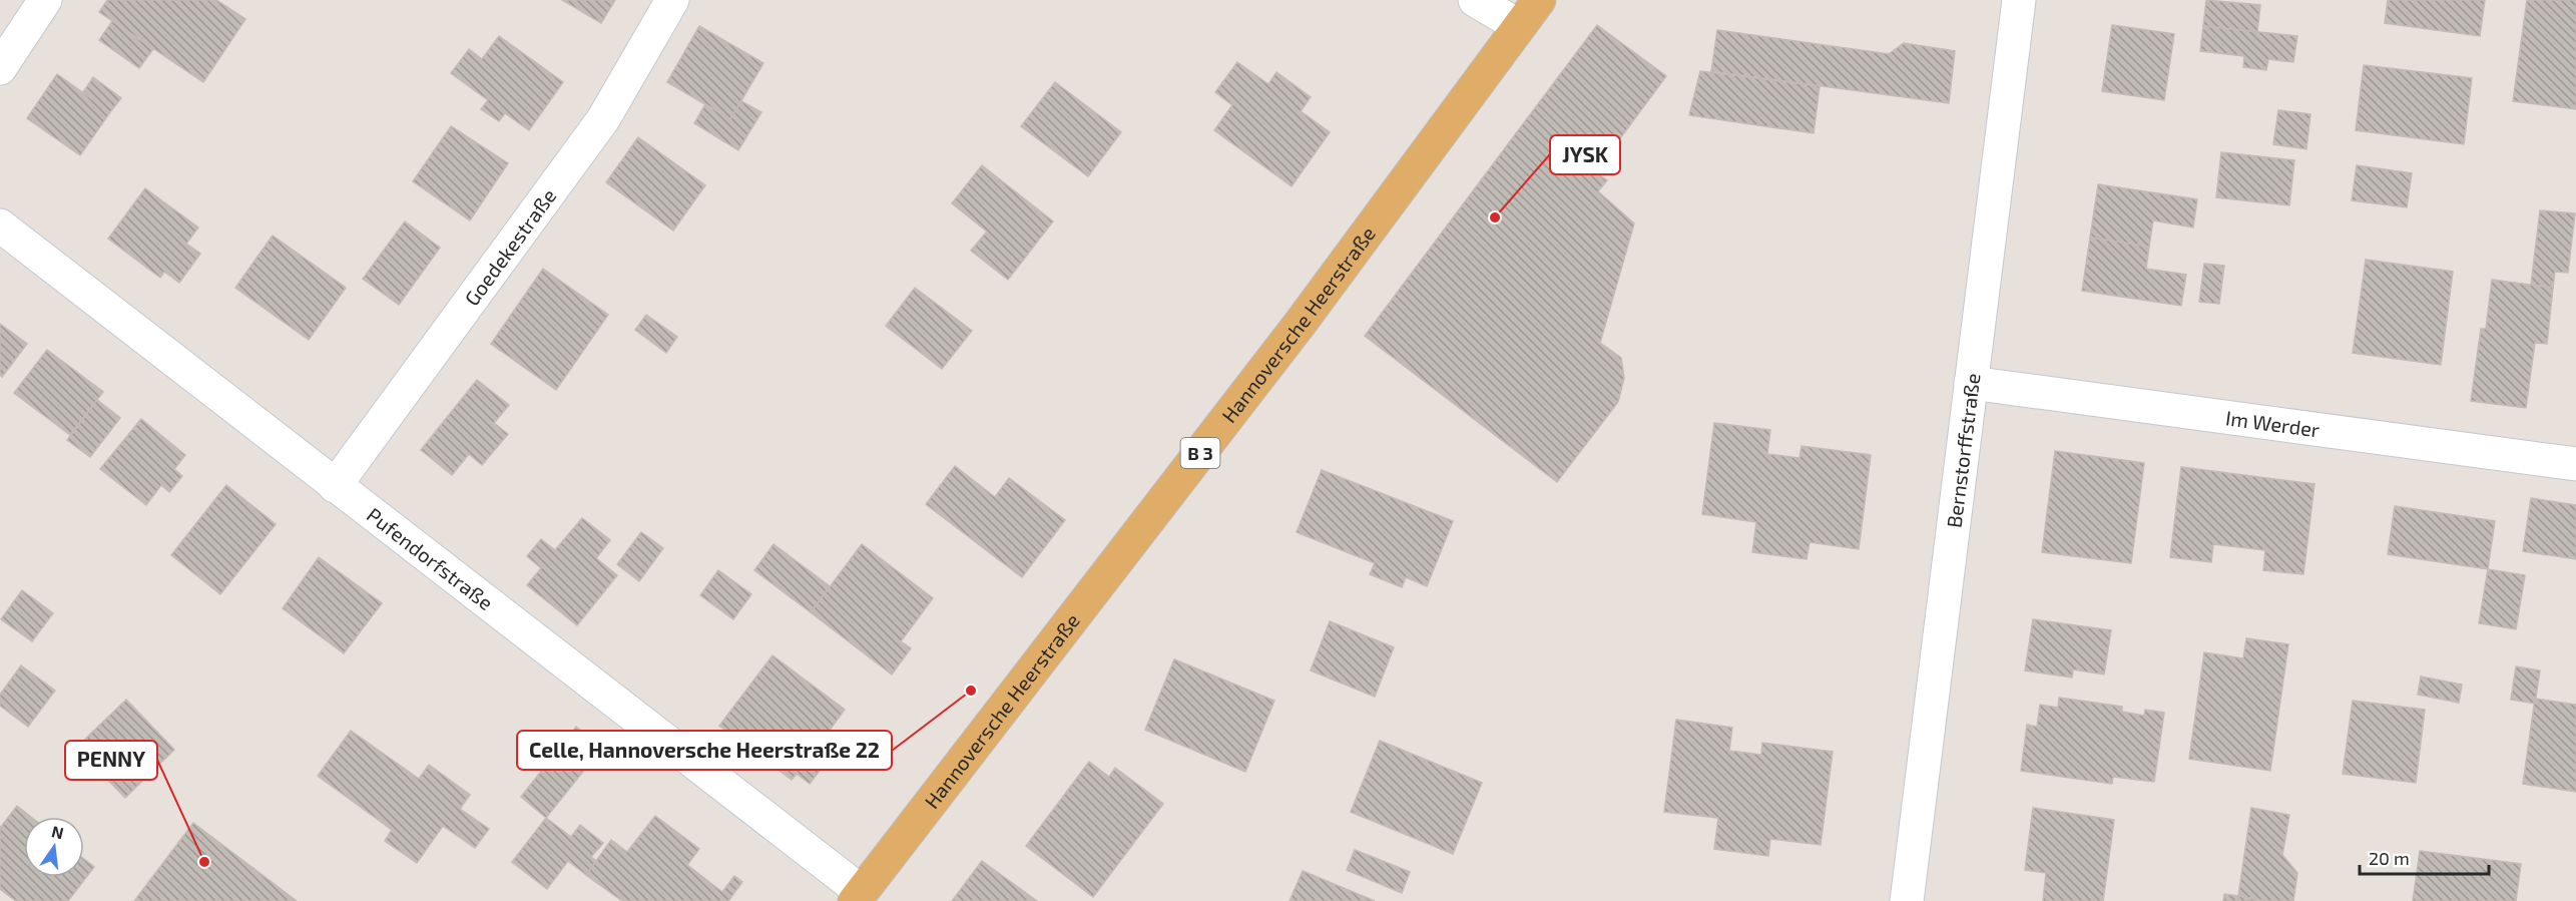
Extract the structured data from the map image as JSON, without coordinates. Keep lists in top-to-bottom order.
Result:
{
  "streets": {
    "main road": ["Hannoversche Heerstraße", "B 3"],
    "street": [
      "Goedekestraße",
      "Im Werder",
      "Bernstorffstraße",
      "Pufendorfstraße"
    ]
  },
  "crossings": [
    ["Goedekestraße", "Pufendorfstraße"],
    ["Hannoversche Heerstraße", "Pufendorfstraße"],
    ["Im Werder", "Bernstorffstraße"]
  ],
  "places": ["JYSK", "Celle, Hannoversche Heerstraße 22", "PENNY"],
  "scale_bar": "20 m",
  "north": "top"
}
